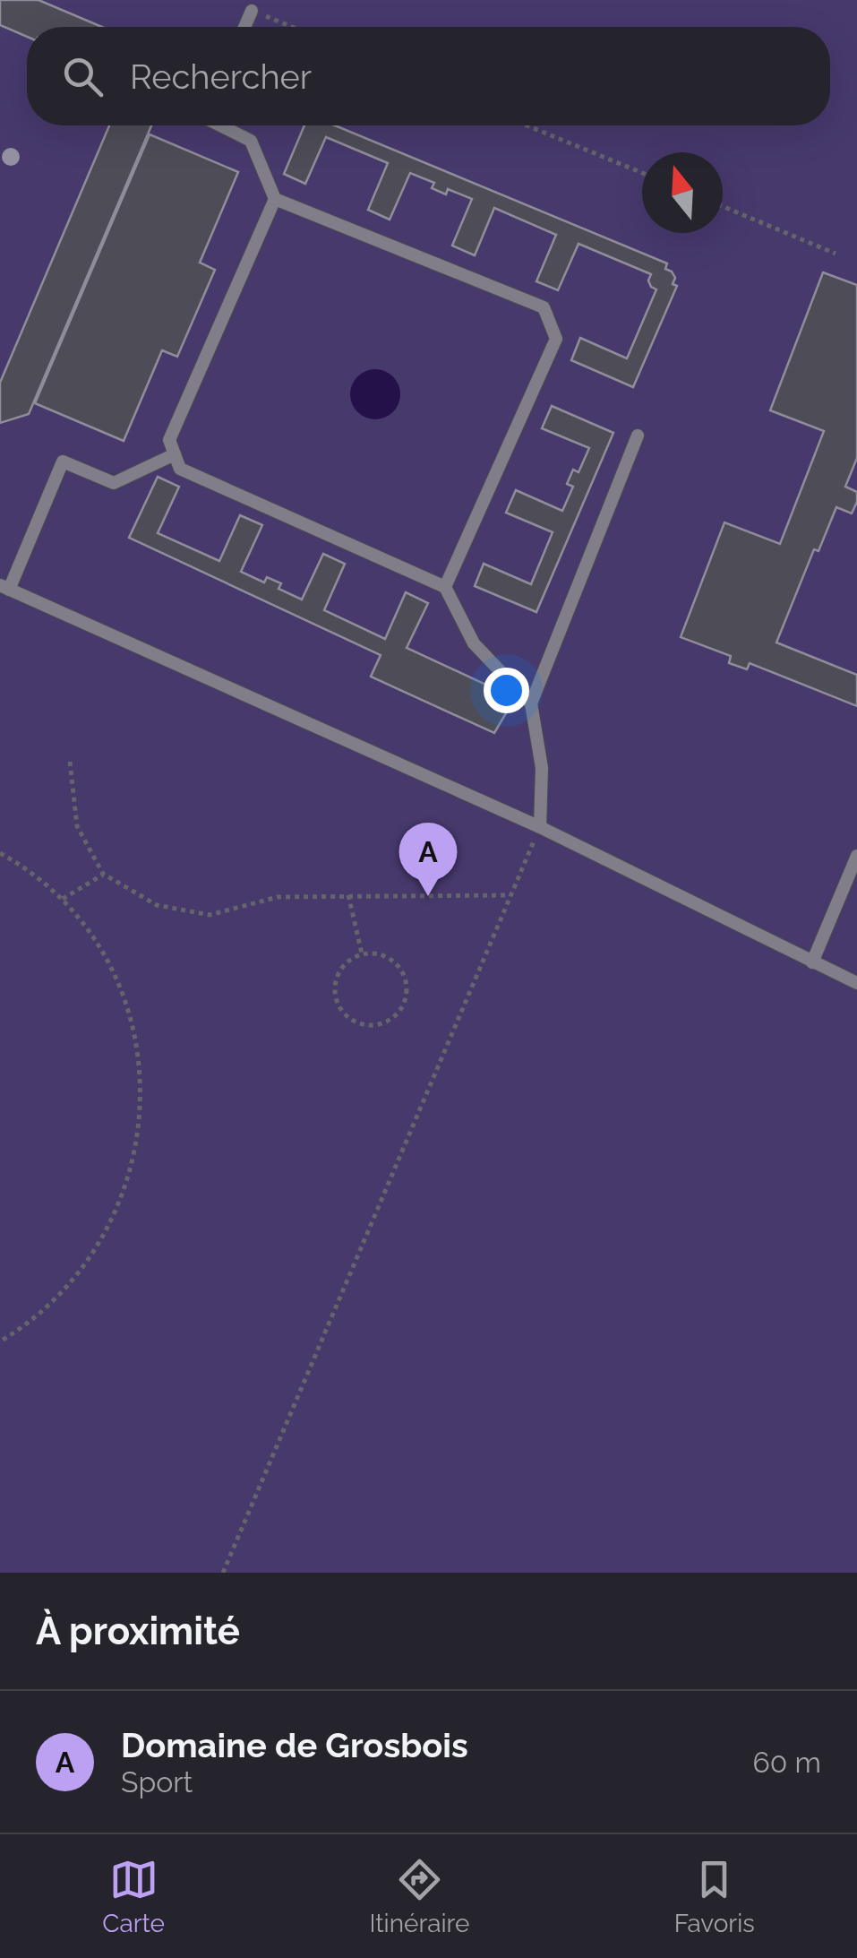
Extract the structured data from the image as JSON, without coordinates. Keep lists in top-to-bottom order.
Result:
{
  "north": "top",
  "page": {
    "search": "Rechercher",
    "pins": "A",
    "heading": "À proximité",
    "list": [
      {
        "mark": "A",
        "name": "Domaine de Grosbois",
        "note": "Sport",
        "value": "60 m"
      }
    ],
    "nav": ["Carte", "Itinéraire", "Favoris"]
  }
}
